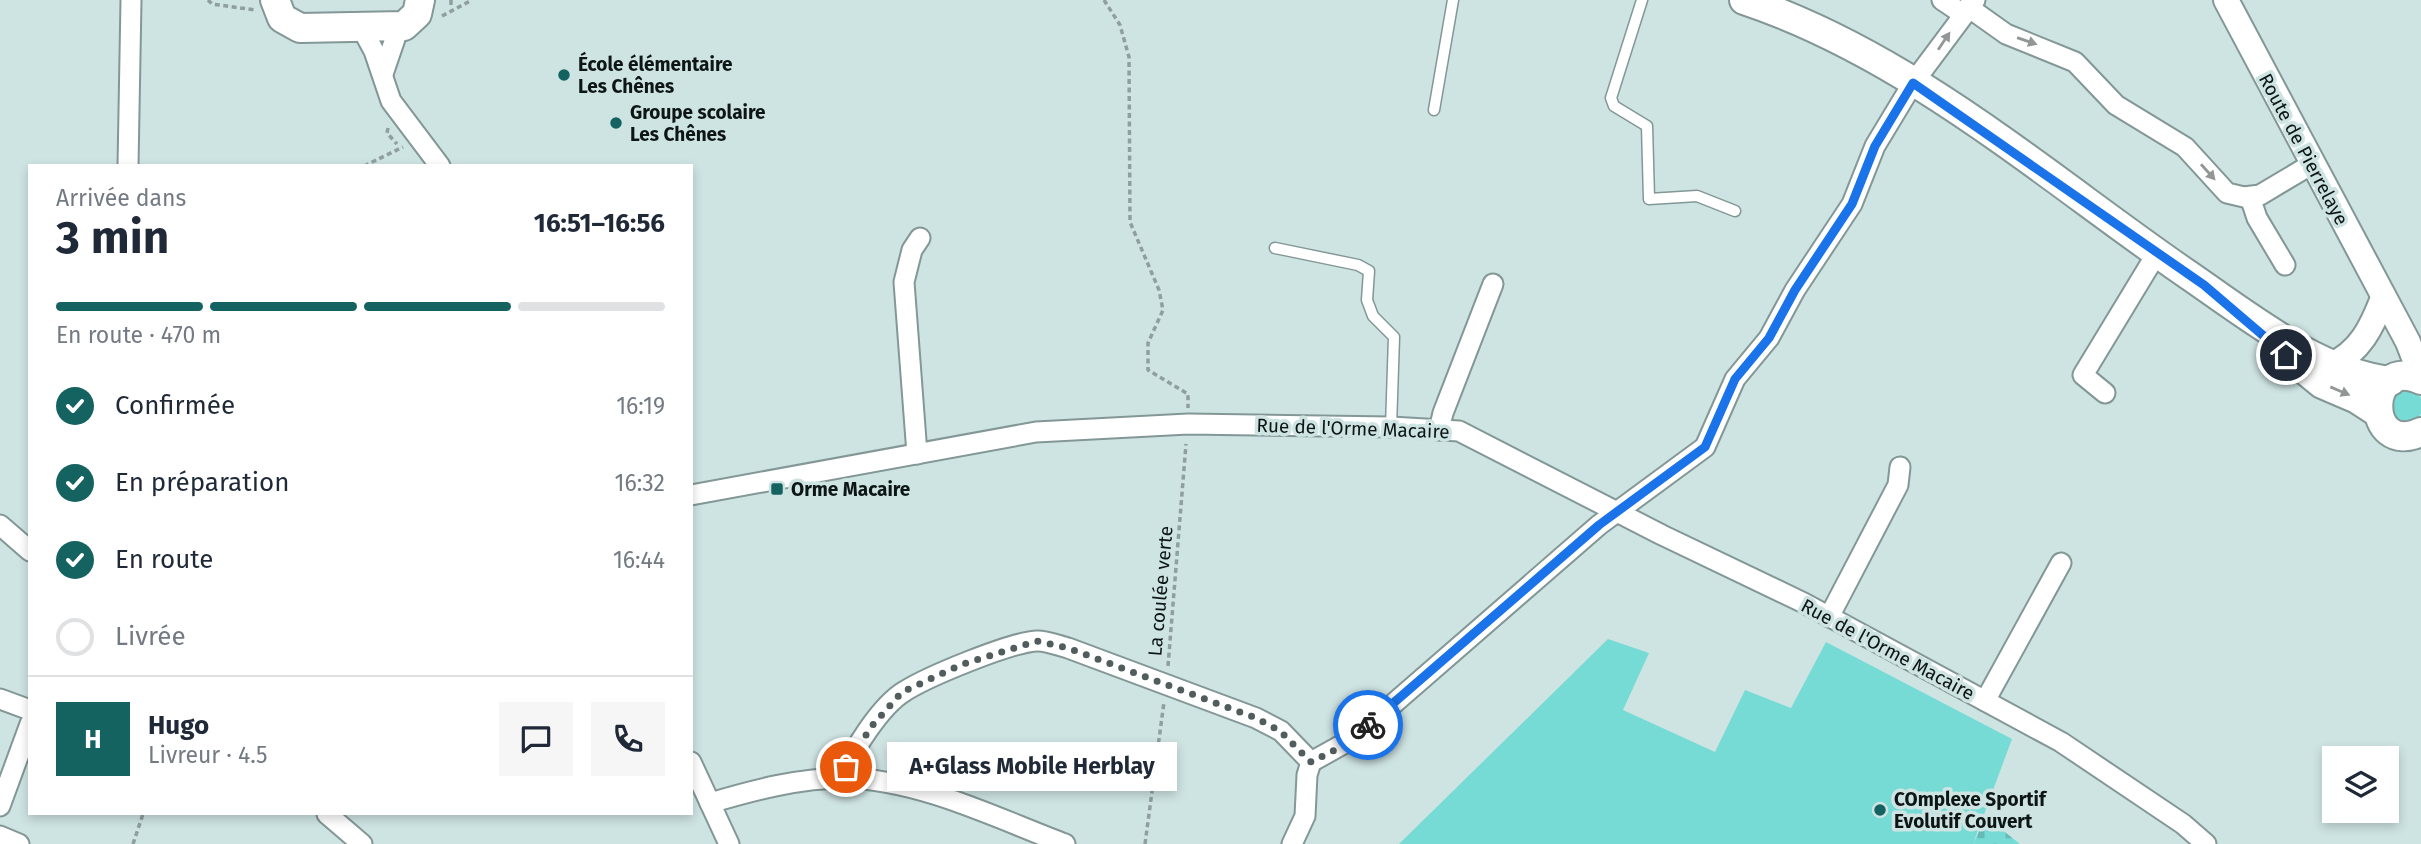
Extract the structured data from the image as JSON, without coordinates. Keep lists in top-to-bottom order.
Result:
{
  "streets": {
    "street": ["Route de Pierrelaye", "Rue de l'Orme Macaire"],
    "path": ["La coulée verte"]
  },
  "crossings": [
    ["Rue de l'Orme Macaire", "La coulée verte"]
  ],
  "places": {
    "other": [
      "École élémentaire Les Chênes",
      "Groupe scolaire Les Chênes",
      "A+Glass Mobile Herblay",
      "COmplexe Sportif Evolutif Couvert"
    ],
    "transit": ["Orme Macaire"]
  },
  "page": {
    "heading": ["3 min", "Arrivée dans", "16:51–16:56"],
    "panel": ["Hugo", "Livreur · 4.5"],
    "bar": "En route · 470 m",
    "list": [
      ["Confirmée", "16:19"],
      ["En préparation", "16:32"],
      ["En route", "16:44"],
      "Livrée"
    ],
    "round": "H",
    "bubble": "A+Glass Mobile Herblay"
  }
}
